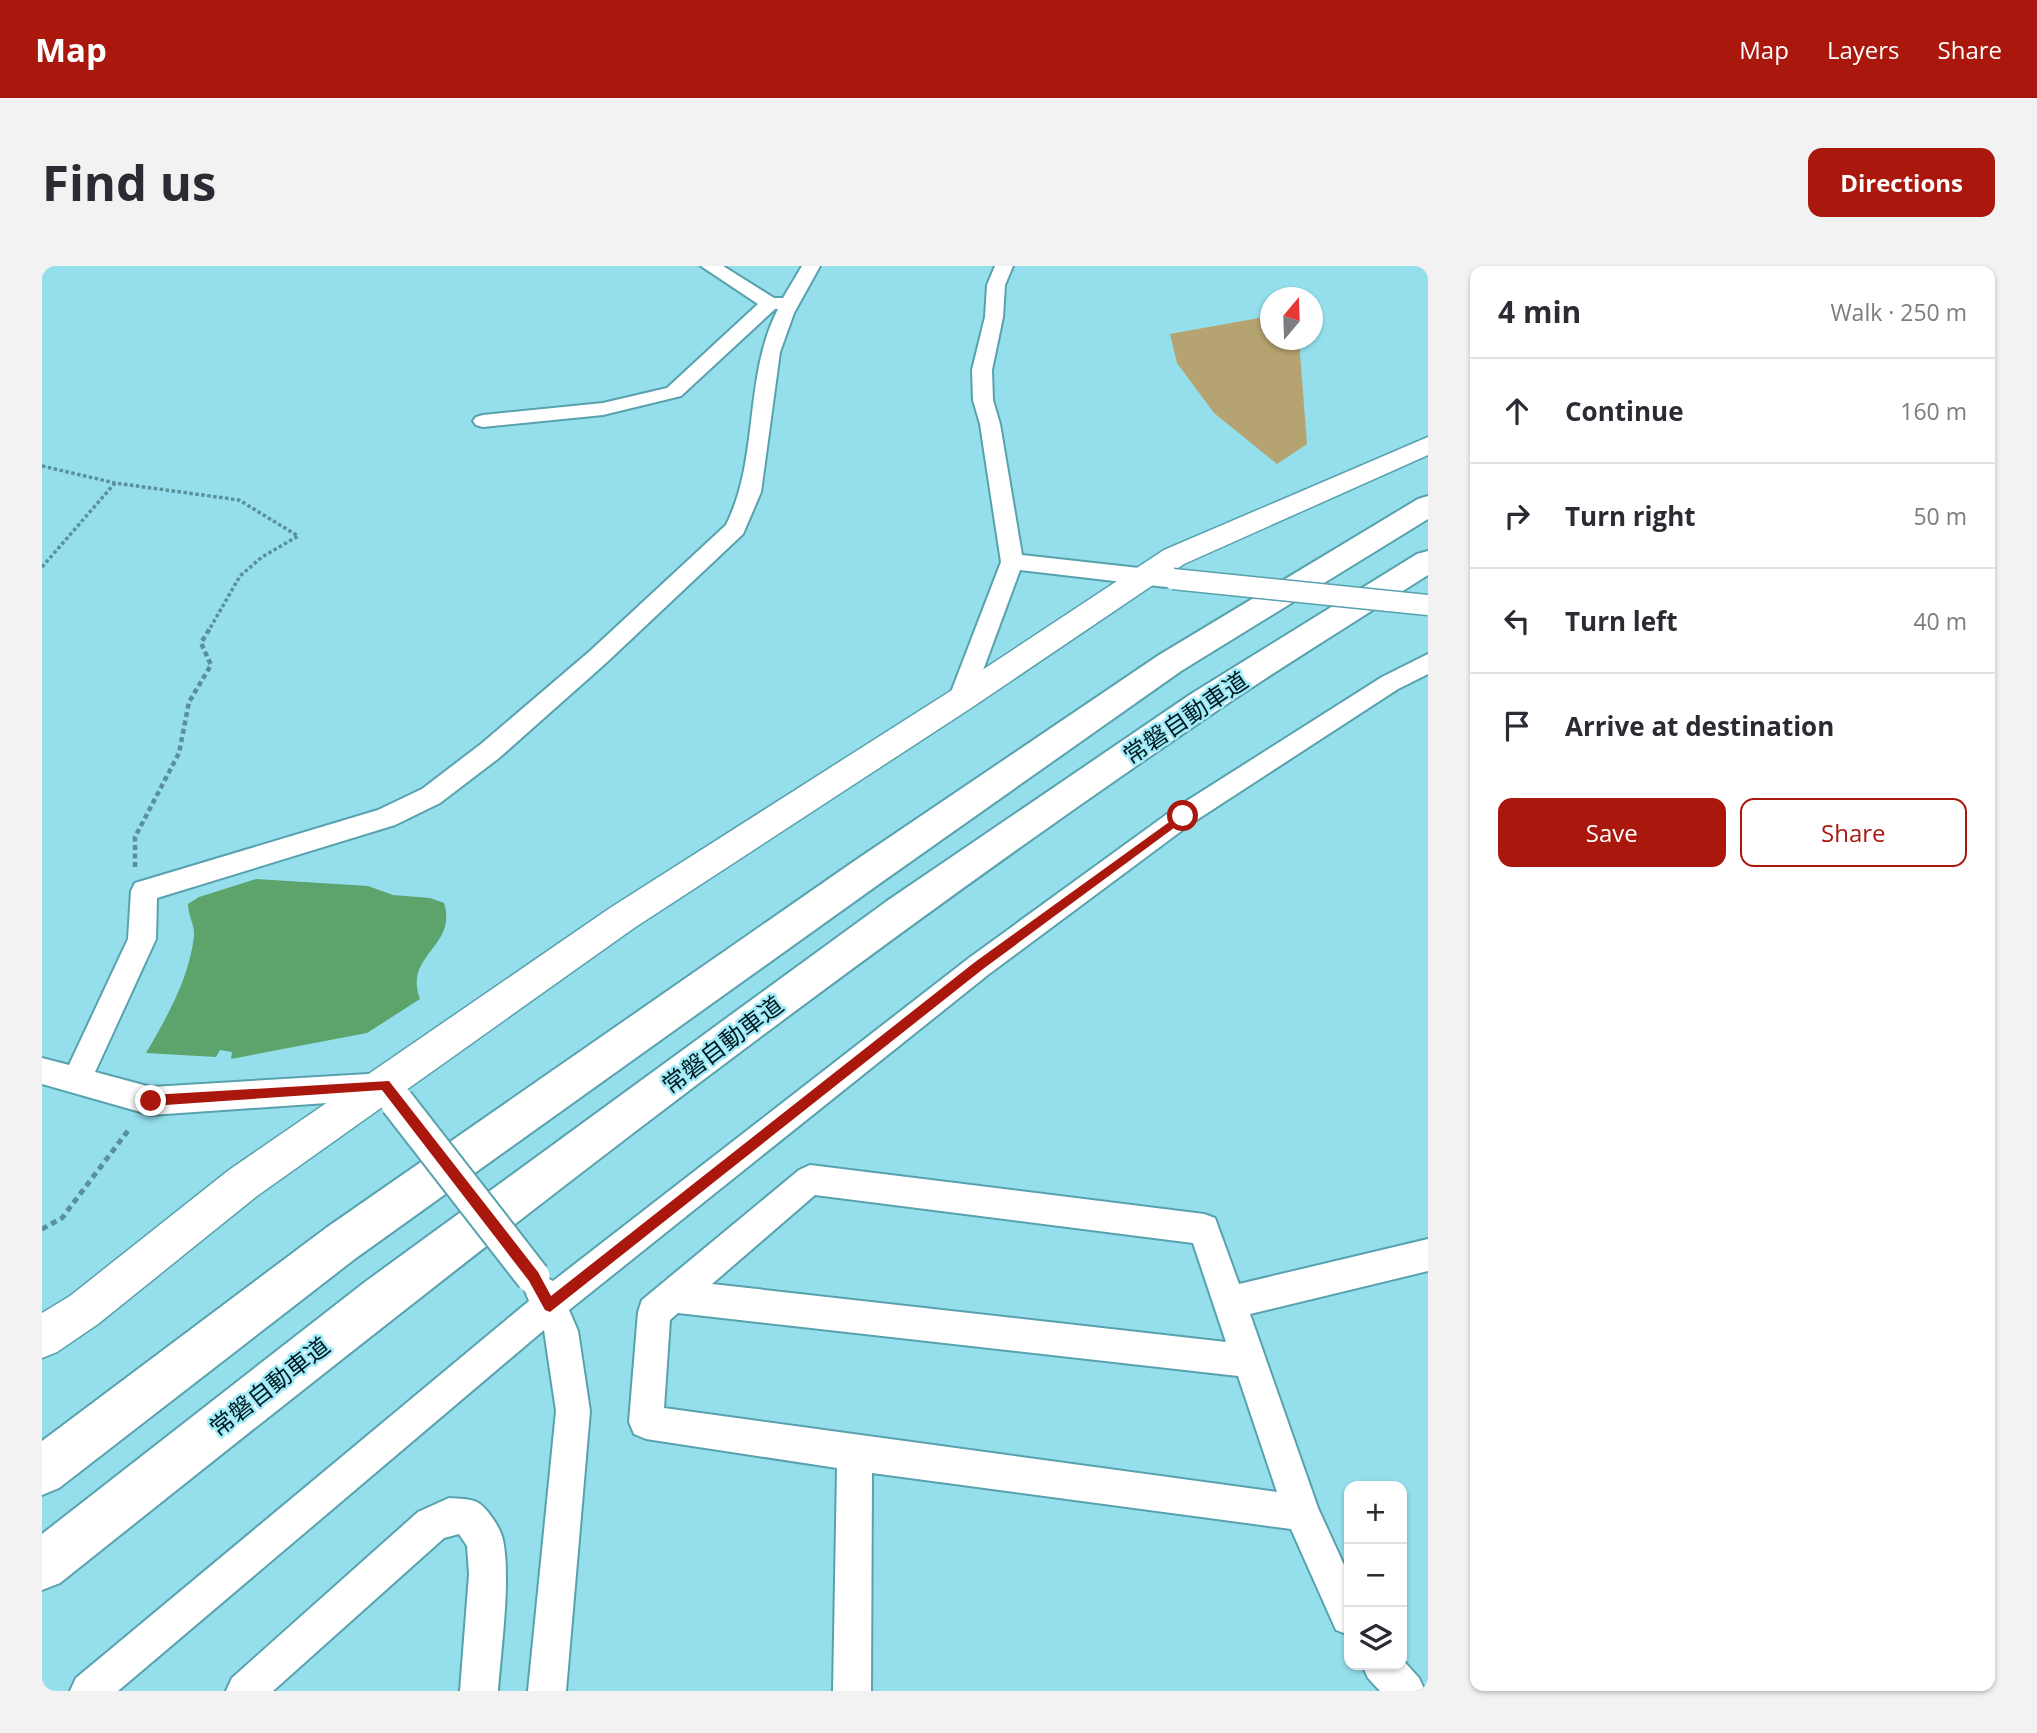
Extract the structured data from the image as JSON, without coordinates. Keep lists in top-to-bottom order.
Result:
{
  "streets": {
    "highway": ["常磐自動車道"]
  },
  "north": "top",
  "page": {
    "header": "Map",
    "nav": ["Map", "Layers", "Share"],
    "buttons": [
      "Directions",
      ["Save", "Share"]
    ],
    "title": "Find us",
    "heading": ["4 min", "Walk · 250 m"],
    "list": [
      ["Continue", "160 m"],
      ["Turn right", "50 m"],
      ["Turn left", "40 m"],
      "Arrive at destination"
    ],
    "map_buttons": ["+", "−"]
  }
}
